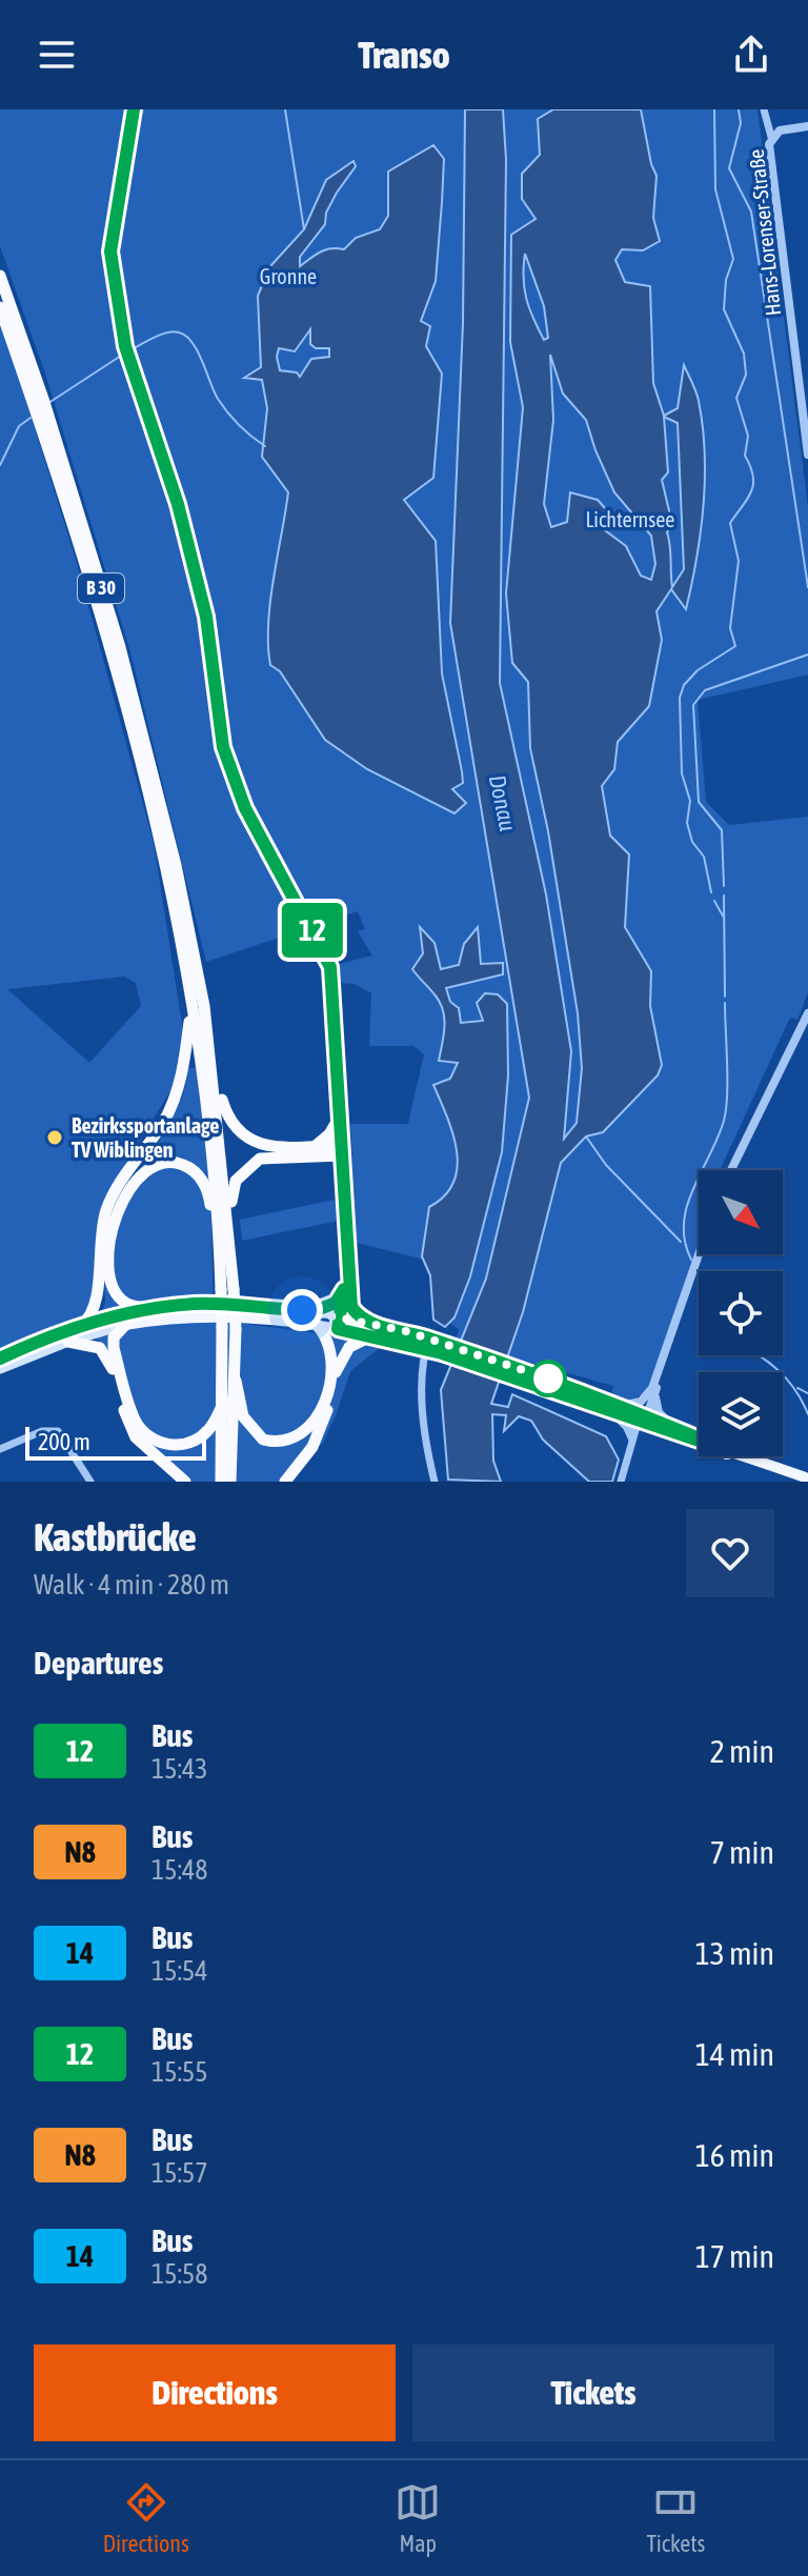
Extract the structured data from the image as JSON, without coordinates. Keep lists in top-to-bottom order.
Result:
{
  "streets": {
    "highway": ["B 30"],
    "street": ["Hans-Lorenser-Straße"]
  },
  "water": ["Donau"],
  "parks": ["Gronne", "Lichternsee"],
  "places": ["Bezirkssportanlage TV Wiblingen"],
  "lines": ["bus line 12"],
  "scale_bar": "200 m",
  "north": "bottom right",
  "page": {
    "header": "Transo",
    "on_map": "12",
    "scale": "200 m",
    "heading": [
      ["Kastbrücke", "Walk · 4 min · 280 m"],
      "Departures"
    ],
    "list": [
      {
        "mark": "12",
        "name": "Bus",
        "note": "15:43",
        "value": "2 min"
      },
      {
        "mark": "N8",
        "name": "Bus",
        "note": "15:48",
        "value": "7 min"
      },
      {
        "mark": "14",
        "name": "Bus",
        "note": "15:54",
        "value": "13 min"
      },
      {
        "mark": "12",
        "name": "Bus",
        "note": "15:55",
        "value": "14 min"
      },
      {
        "mark": "N8",
        "name": "Bus",
        "note": "15:57",
        "value": "16 min"
      },
      {
        "mark": "14",
        "name": "Bus",
        "note": "15:58",
        "value": "17 min"
      }
    ],
    "buttons": ["Directions", "Tickets"],
    "tabs": ["Directions", "Map", "Tickets"]
  }
}
